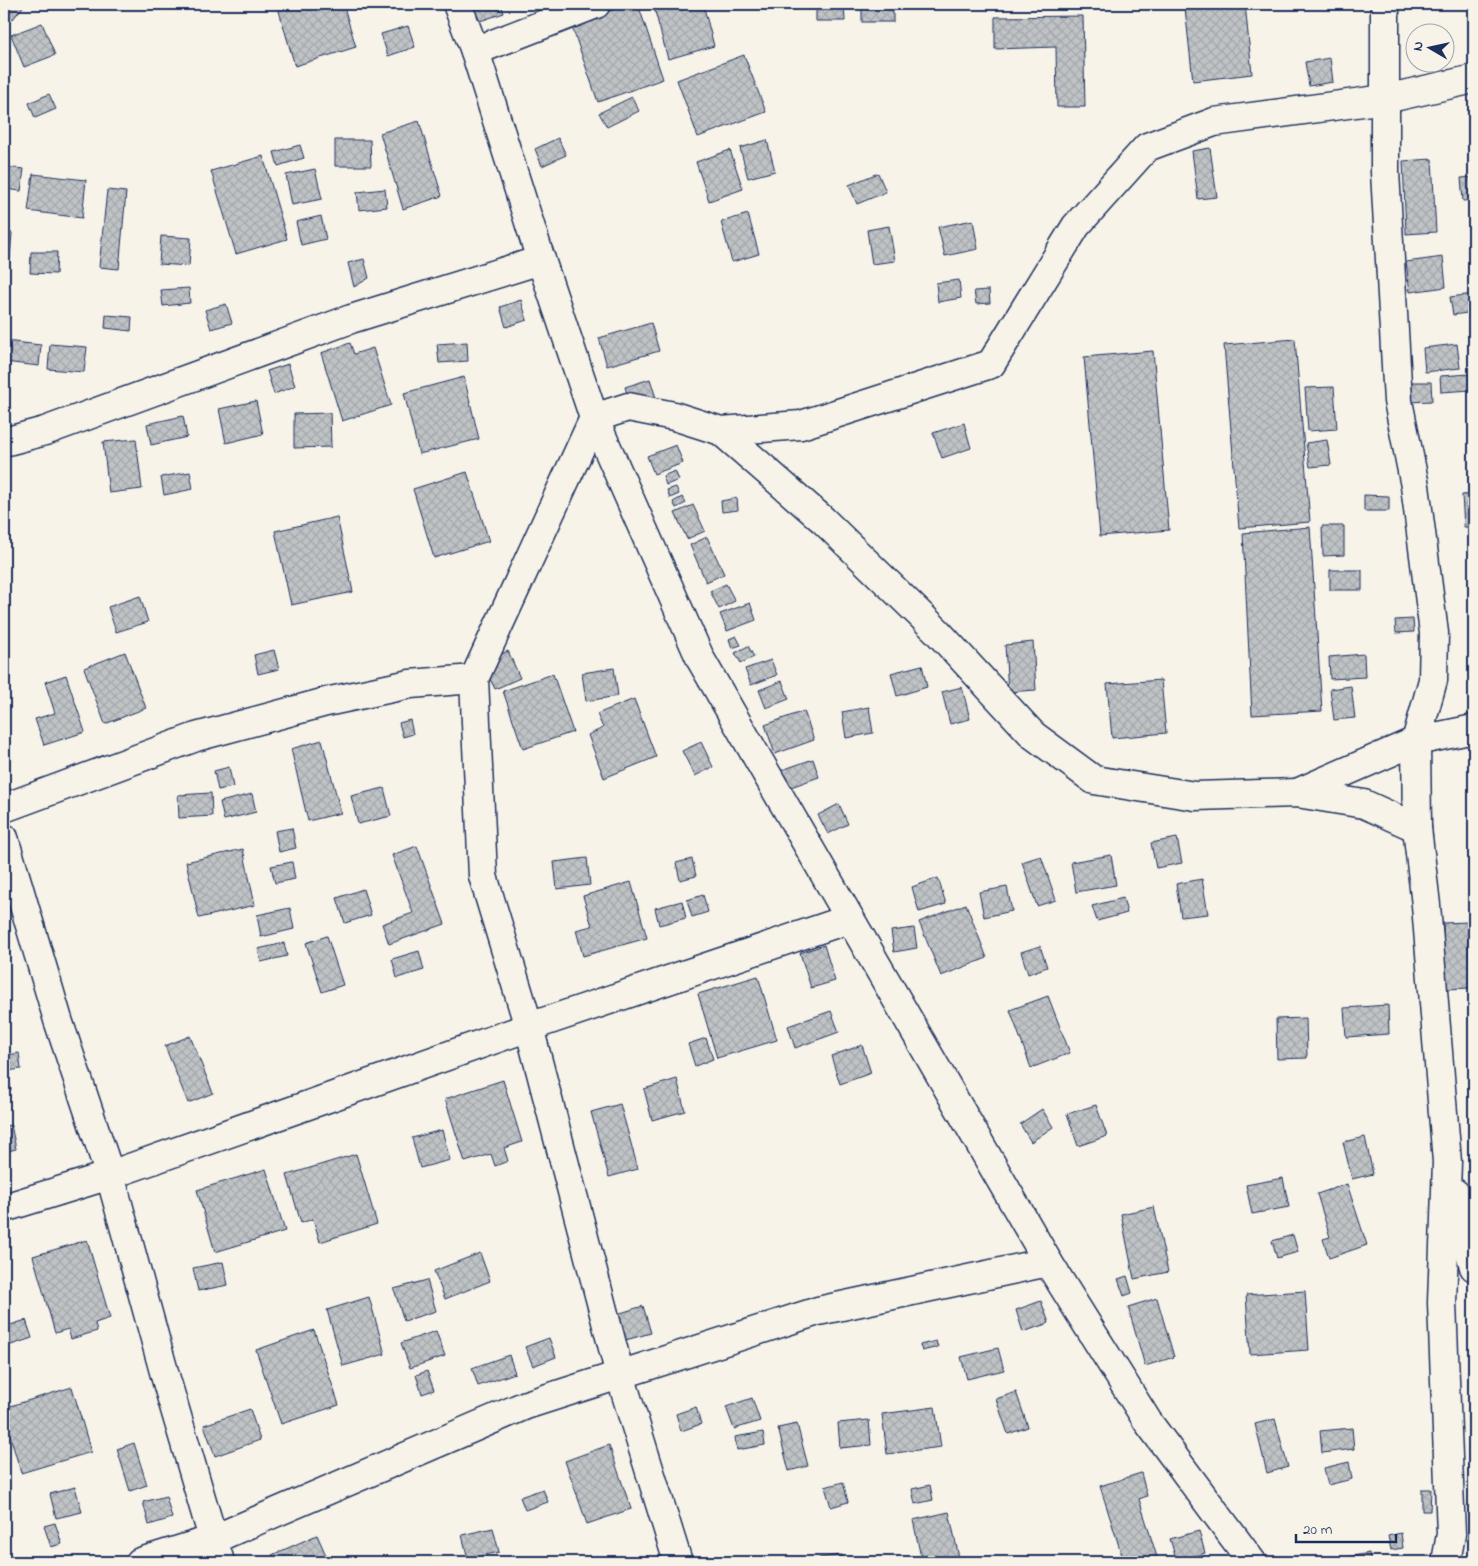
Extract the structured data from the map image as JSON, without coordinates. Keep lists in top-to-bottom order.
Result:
{
  "scale_bar": "20 m",
  "north": "left"
}
